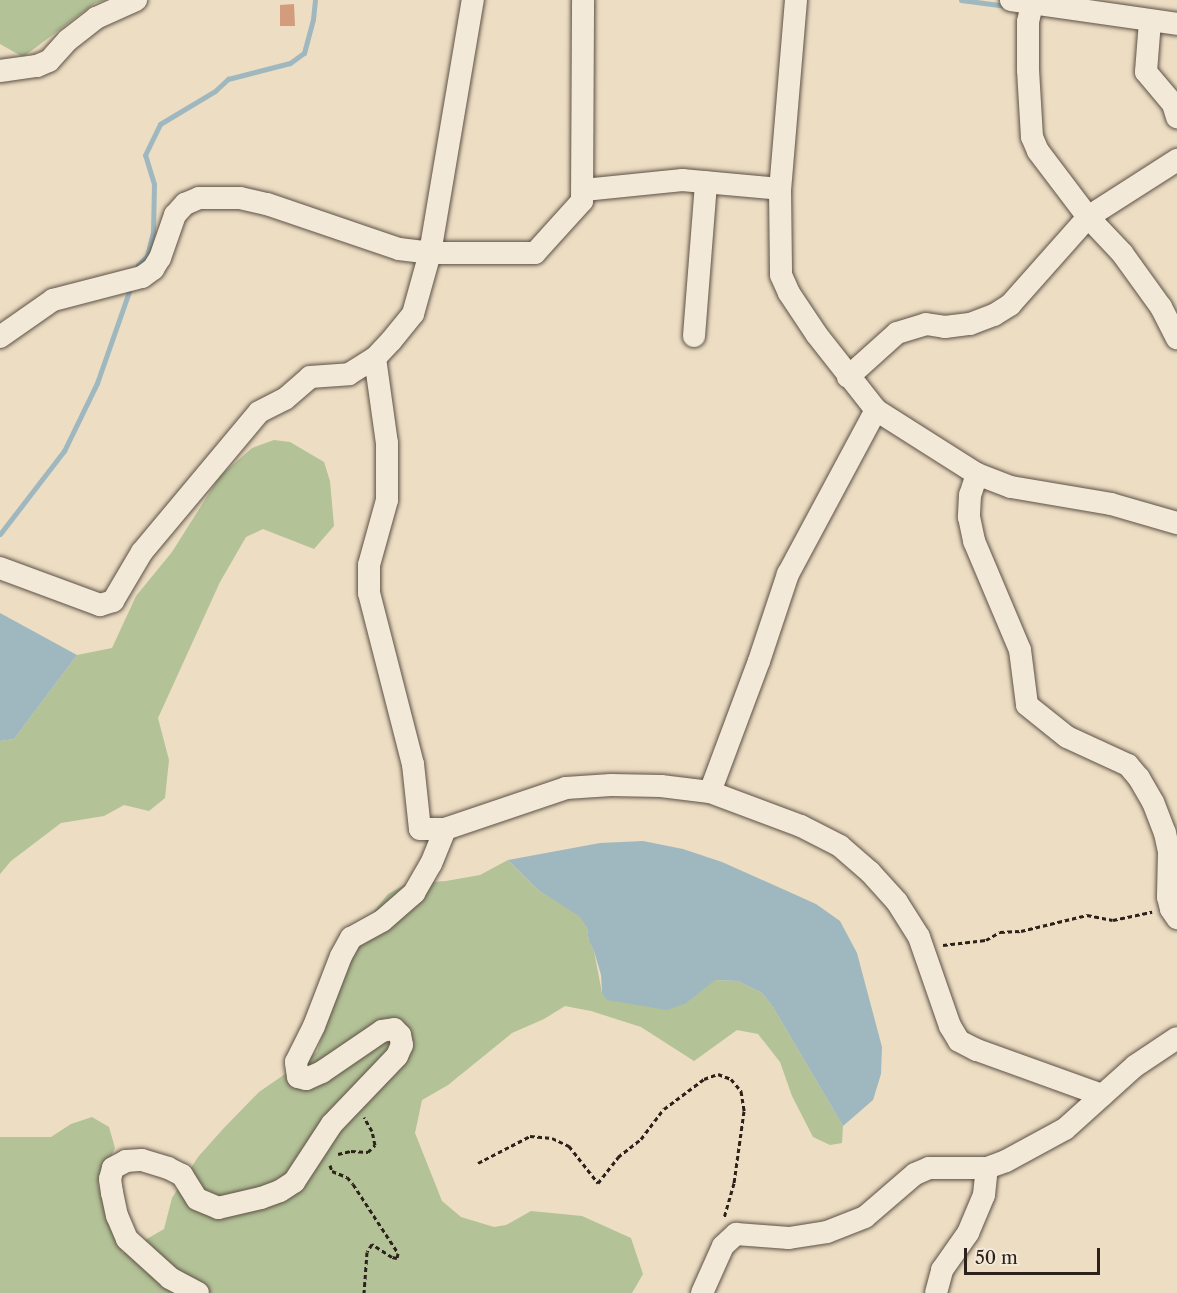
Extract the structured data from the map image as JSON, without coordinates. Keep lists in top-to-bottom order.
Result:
{
  "scale_bar": "50 m"
}
